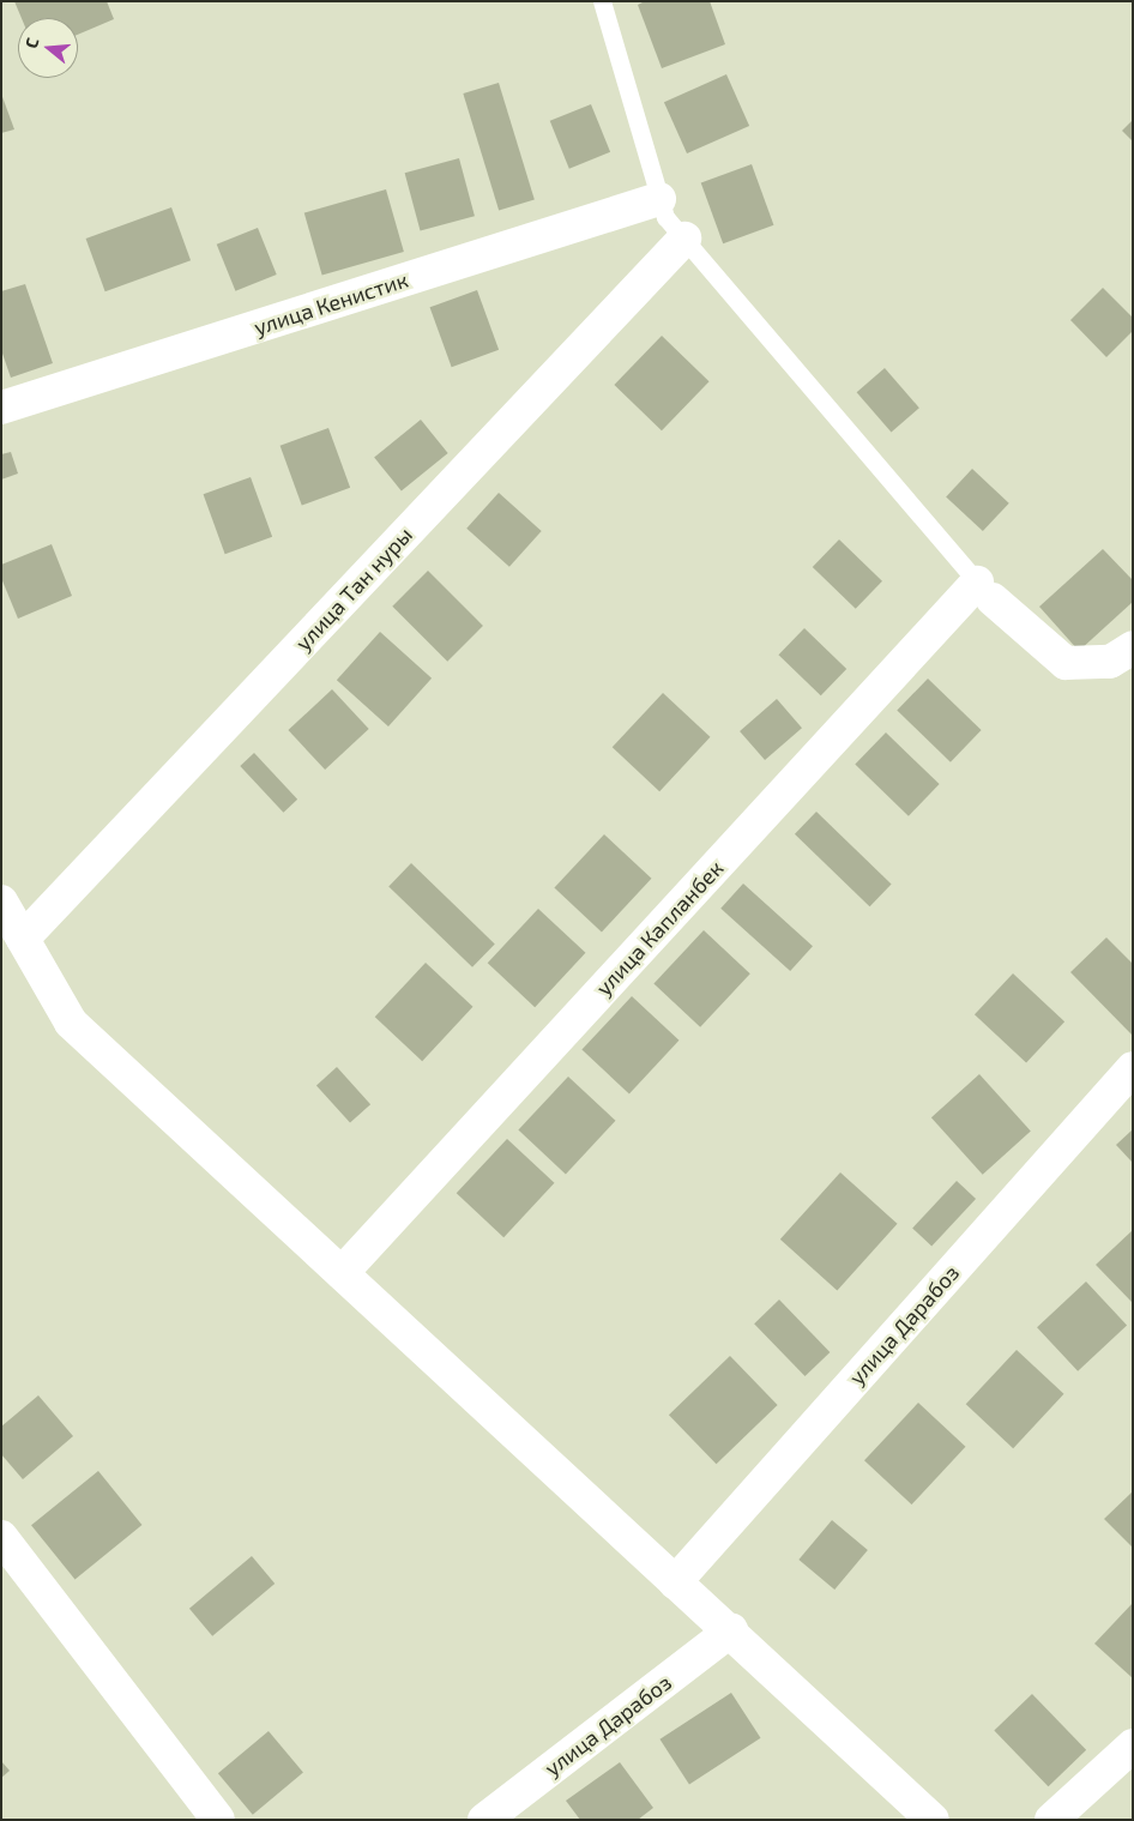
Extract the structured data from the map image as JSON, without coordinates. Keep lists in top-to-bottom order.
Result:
{
  "streets": {
    "street": [
      "улица Кенистик",
      "улица Тан нуры",
      "улица Капланбек",
      "улица Дарабоз"
    ]
  },
  "north": "left"
}
